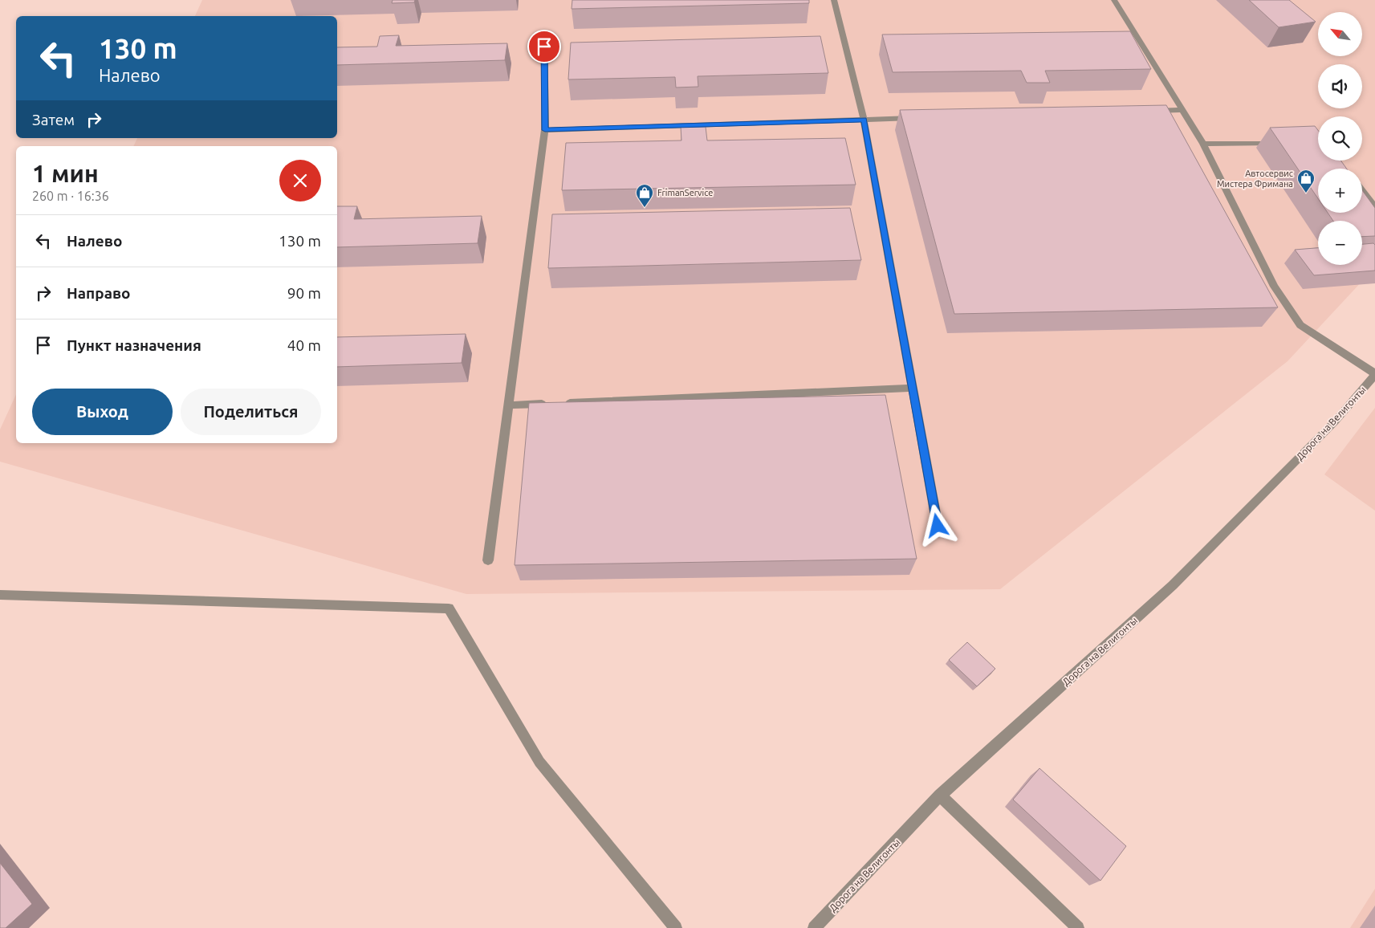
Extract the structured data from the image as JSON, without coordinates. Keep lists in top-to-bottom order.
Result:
{
  "streets": {
    "street": ["Дорога на Велигонты"]
  },
  "places": {
    "shop": ["Автосервис Мистера Фримана", "FrimanService"]
  },
  "north": "top left",
  "page": {
    "map_buttons": ["+", "−"],
    "turn": ["130 m", "Налево"],
    "then": "Затем",
    "heading": ["1 мин", "260 m · 16:36"],
    "list": [
      {
        "name": "Налево",
        "value": "130 m"
      },
      {
        "name": "Направо",
        "value": "90 m"
      },
      {
        "name": "Пункт назначения",
        "value": "40 m"
      }
    ],
    "buttons": ["Выход", "Поделиться"]
  }
}
